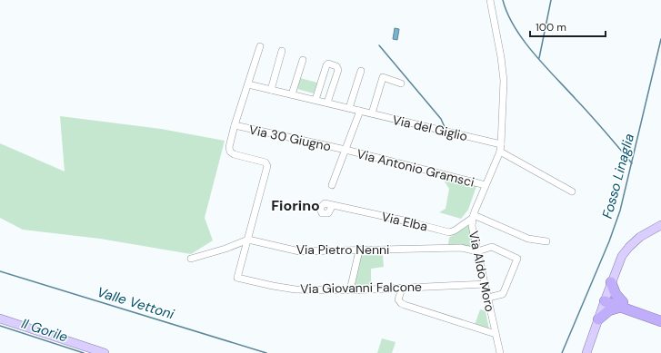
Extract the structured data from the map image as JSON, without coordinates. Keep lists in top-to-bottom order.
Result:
{
  "streets": {
    "street": [
      "Via del Giglio",
      "Via 30 Giugno",
      "Via Antonio Gramsci",
      "Via Elba",
      "Via Pietro Nenni",
      "Via Aldo Moro",
      "Via Giovanni Falcone"
    ]
  },
  "crossings": [
    ["Via del Giglio", "Via Aldo Moro"],
    ["Via 30 Giugno", "Via Antonio Gramsci"],
    ["Via Antonio Gramsci", "Via Aldo Moro"],
    ["Via Elba", "Via Aldo Moro"],
    ["Via Pietro Nenni", "Via Aldo Moro"],
    ["Via Pietro Nenni", "Via Giovanni Falcone"],
    ["Via Aldo Moro", "Via Giovanni Falcone"]
  ],
  "districts": ["Fiorino"],
  "water": ["Fosso Linaglia", "Valle Vettoni", "Il Gorile"],
  "scale_bar": "100 m"
}
